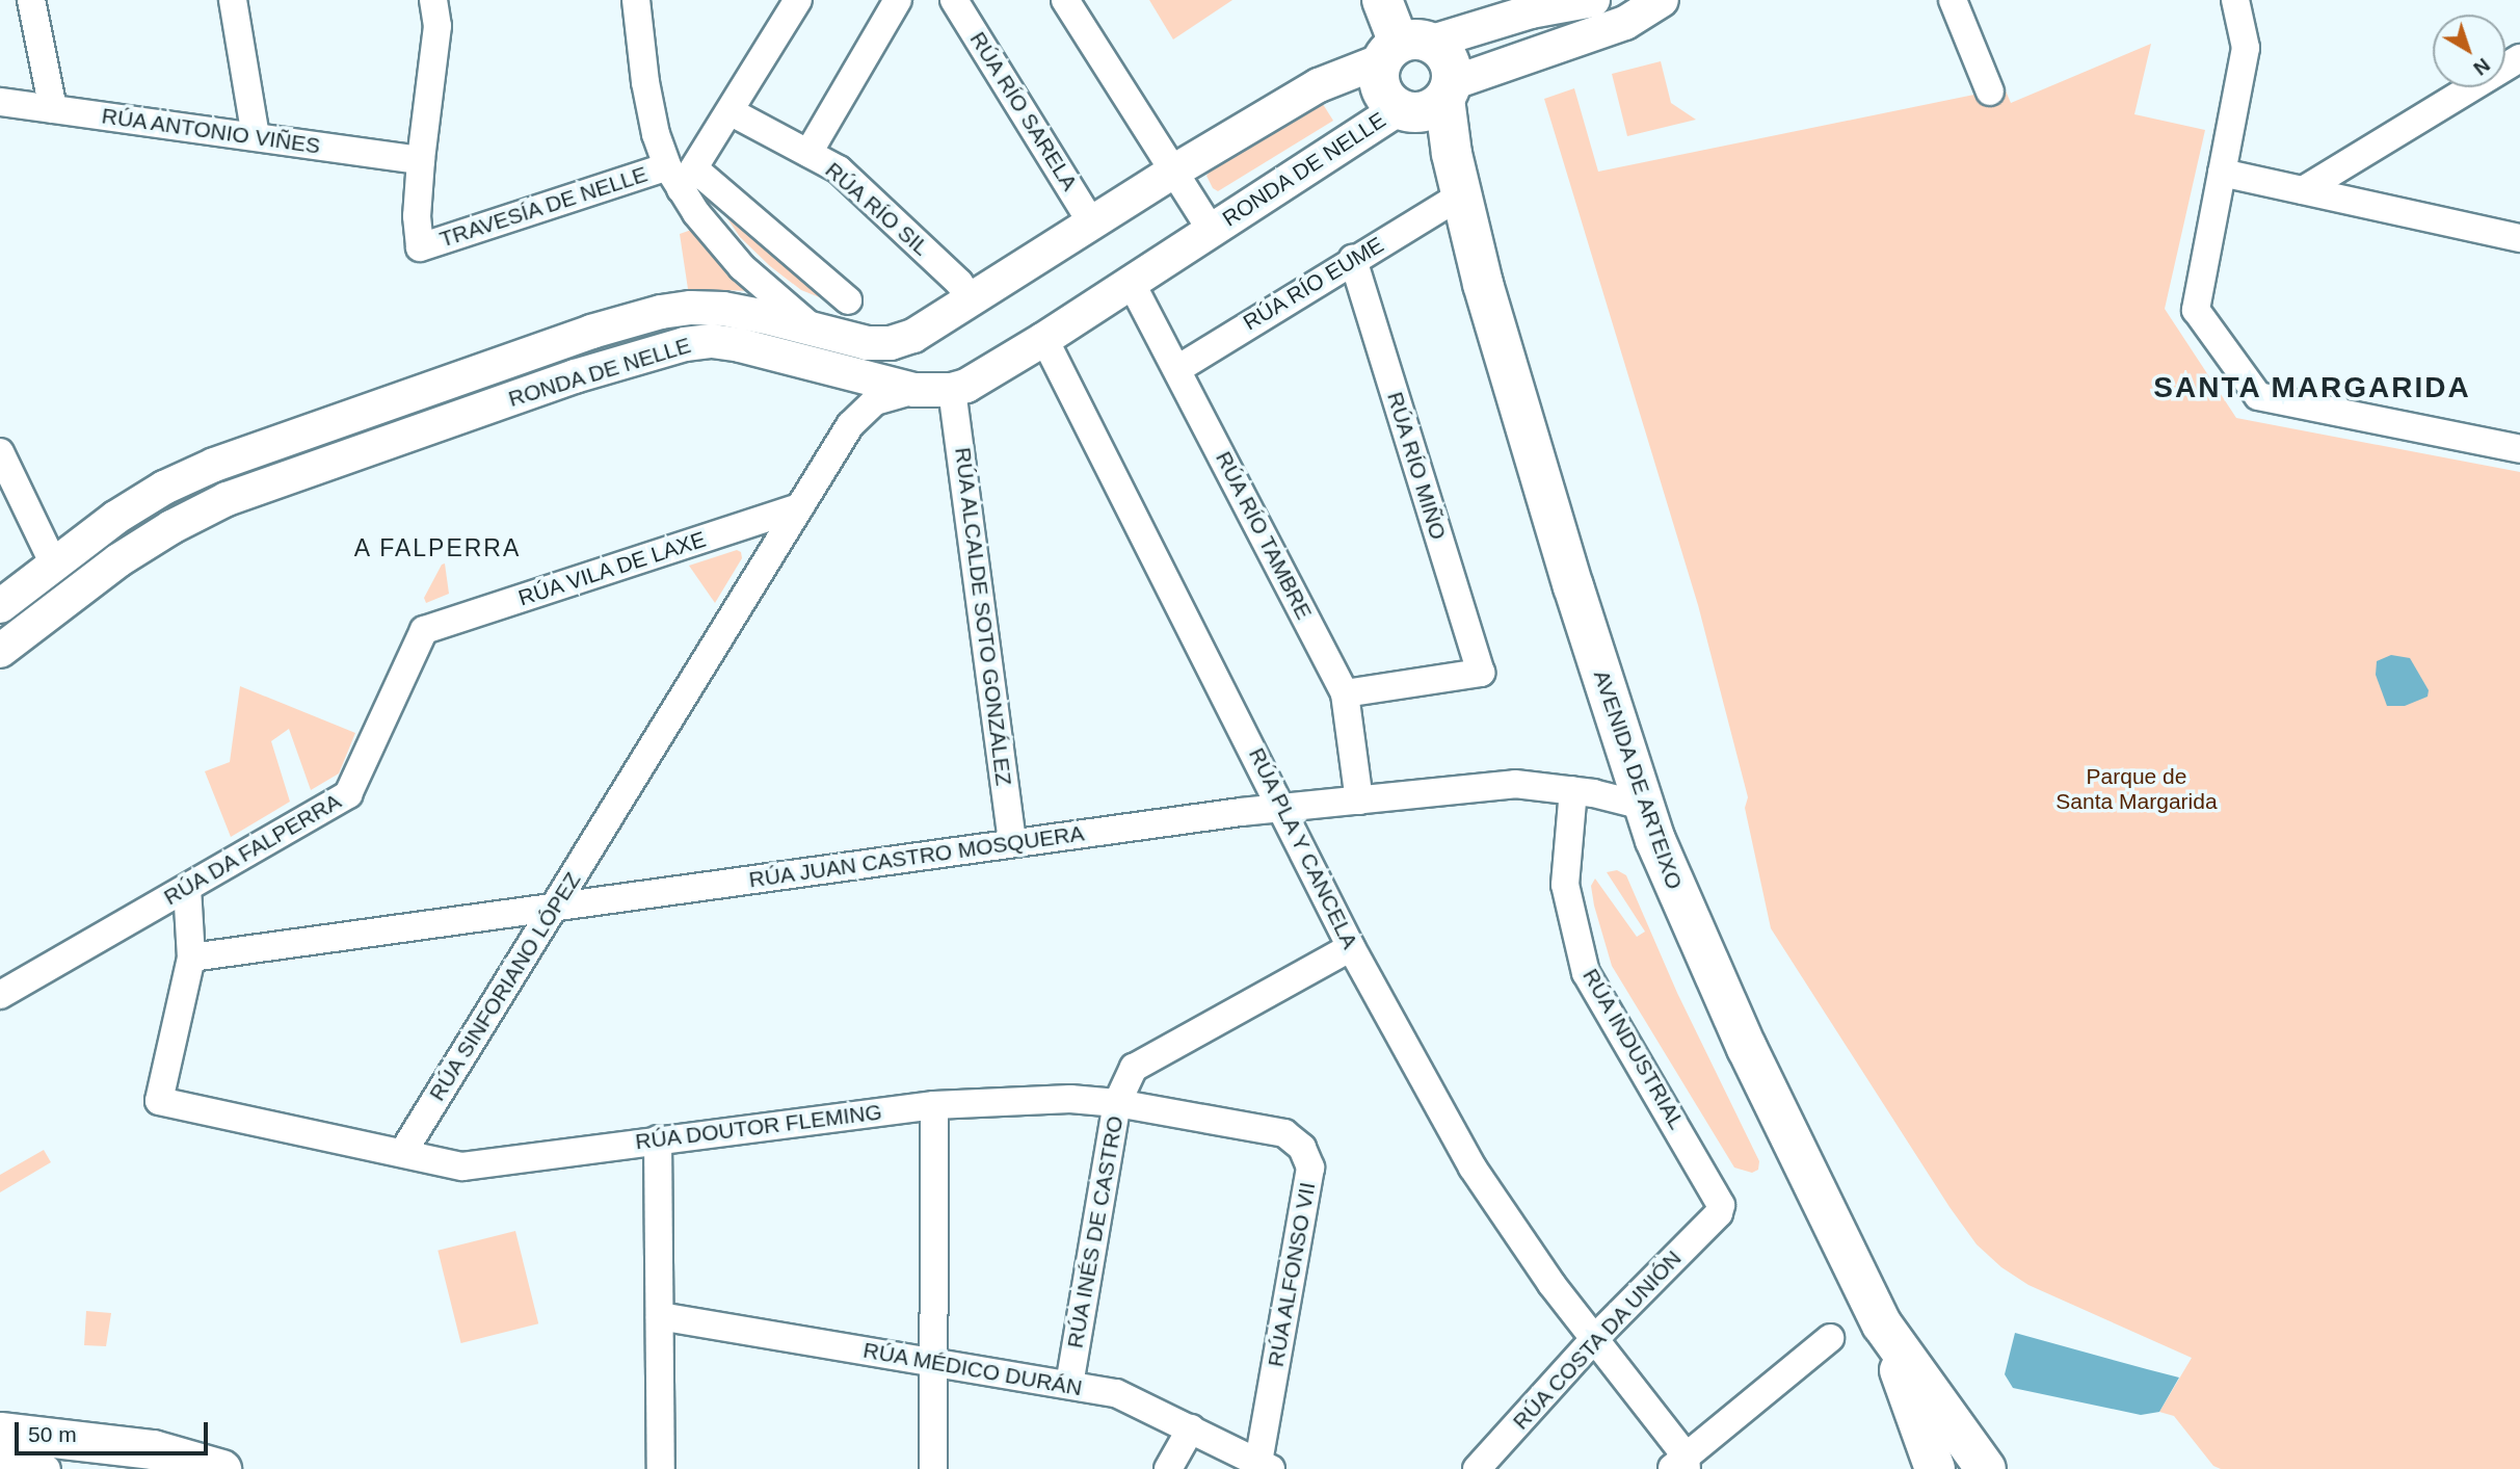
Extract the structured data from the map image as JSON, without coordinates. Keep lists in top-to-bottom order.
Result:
{
  "streets": {
    "main road": ["AVENIDA DE ARTEIXO"],
    "street": [
      "RÚA RÍO SARELA",
      "RÚA ANTONIO VIÑES",
      "RONDA DE NELLE",
      "TRAVESÍA DE NELLE",
      "RÚA RÍO SIL",
      "RÚA RÍO EUME",
      "RÚA RÍO MIÑO",
      "RÚA RÍO TAMBRE",
      "RÚA VILA DE LAXE",
      "RÚA ALCALDE SOTO GONZÁLEZ",
      "RÚA PLA Y CANCELA",
      "RÚA DA FALPERRA",
      "RÚA JUAN CASTRO MOSQUERA",
      "RÚA SINFORIANO LÓPEZ",
      "RÚA INDUSTRIAL",
      "RÚA DOUTOR FLEMING",
      "RÚA INÉS DE CASTRO",
      "RÚA ALFONSO VII",
      "RÚA COSTA DA UNIÓN",
      "RÚA MÉDICO DURÁN"
    ]
  },
  "crossings": [
    ["RÚA RÍO SARELA", "RONDA DE NELLE"],
    ["RÚA ANTONIO VIÑES", "TRAVESÍA DE NELLE"],
    ["RONDA DE NELLE", "RÚA RÍO SIL"],
    ["RONDA DE NELLE", "RÚA RÍO TAMBRE"],
    ["RONDA DE NELLE", "RÚA ALCALDE SOTO GONZÁLEZ"],
    ["RONDA DE NELLE", "AVENIDA DE ARTEIXO"],
    ["RONDA DE NELLE", "RÚA PLA Y CANCELA"],
    ["RONDA DE NELLE", "RÚA SINFORIANO LÓPEZ"],
    ["RÚA RÍO EUME", "RÚA RÍO MIÑO"],
    ["RÚA RÍO EUME", "RÚA RÍO TAMBRE"],
    ["RÚA RÍO EUME", "AVENIDA DE ARTEIXO"],
    ["RÚA RÍO MIÑO", "RÚA RÍO TAMBRE"],
    ["RÚA RÍO TAMBRE", "RÚA JUAN CASTRO MOSQUERA"],
    ["RÚA VILA DE LAXE", "RÚA DA FALPERRA"],
    ["RÚA VILA DE LAXE", "RÚA SINFORIANO LÓPEZ"],
    ["RÚA ALCALDE SOTO GONZÁLEZ", "RÚA JUAN CASTRO MOSQUERA"],
    ["RÚA ALCALDE SOTO GONZÁLEZ", "RÚA SINFORIANO LÓPEZ"],
    ["AVENIDA DE ARTEIXO", "RÚA JUAN CASTRO MOSQUERA"],
    ["RÚA PLA Y CANCELA", "RÚA JUAN CASTRO MOSQUERA"],
    ["RÚA PLA Y CANCELA", "RÚA INÉS DE CASTRO"],
    ["RÚA PLA Y CANCELA", "RÚA COSTA DA UNIÓN"],
    ["RÚA JUAN CASTRO MOSQUERA", "RÚA SINFORIANO LÓPEZ"],
    ["RÚA JUAN CASTRO MOSQUERA", "RÚA INDUSTRIAL"],
    ["RÚA SINFORIANO LÓPEZ", "RÚA DOUTOR FLEMING"],
    ["RÚA INDUSTRIAL", "RÚA COSTA DA UNIÓN"],
    ["RÚA DOUTOR FLEMING", "RÚA INÉS DE CASTRO"],
    ["RÚA DOUTOR FLEMING", "RÚA ALFONSO VII"],
    ["RÚA INÉS DE CASTRO", "RÚA ALFONSO VII"],
    ["RÚA INÉS DE CASTRO", "RÚA MÉDICO DURÁN"],
    ["RÚA ALFONSO VII", "RÚA MÉDICO DURÁN"]
  ],
  "districts": ["SANTA MARGARIDA", "A FALPERRA"],
  "parks": ["Parque de Santa Margarida"],
  "scale_bar": "50 m",
  "north": "bottom right"
}
